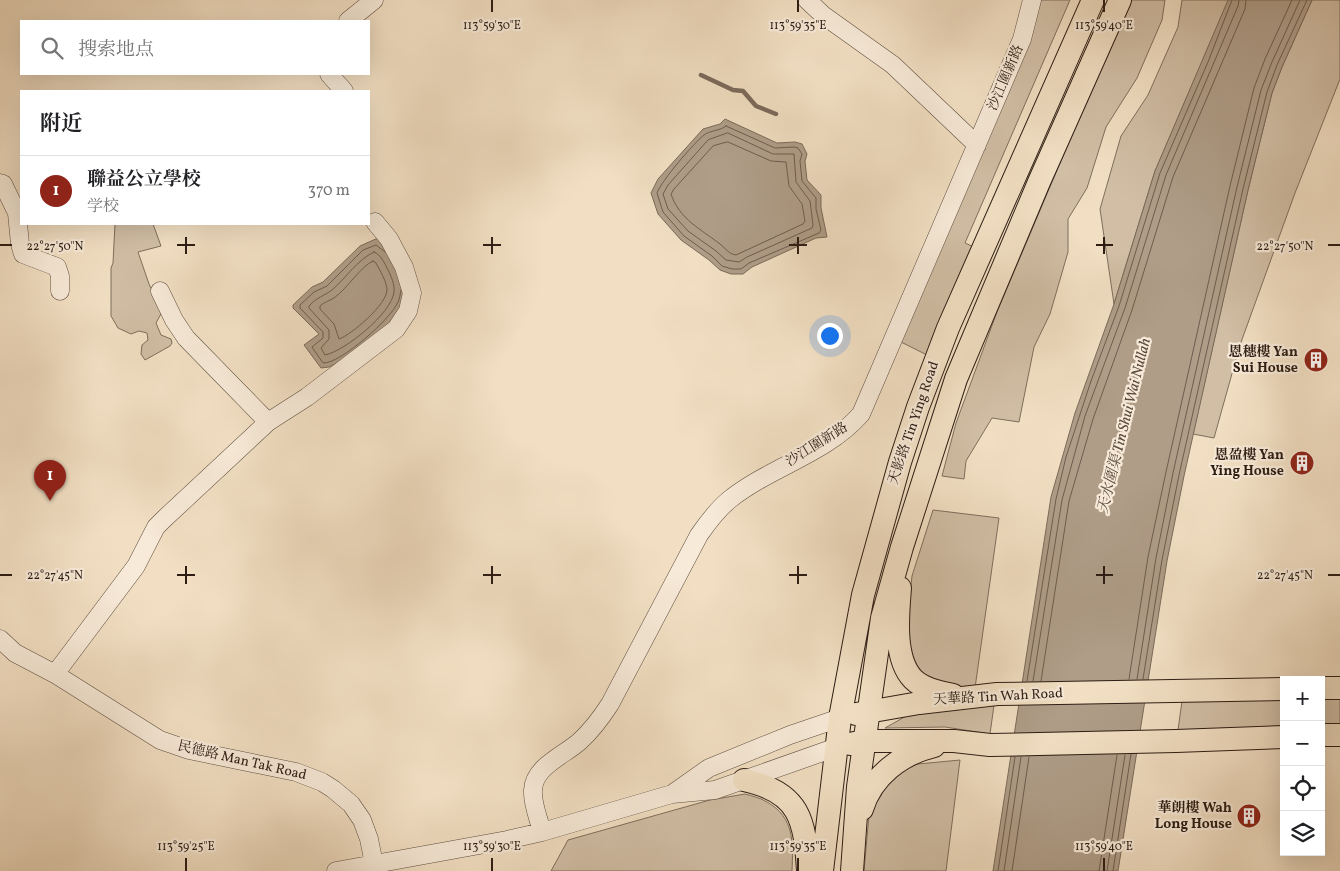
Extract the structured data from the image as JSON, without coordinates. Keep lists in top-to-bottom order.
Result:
{
  "streets": {
    "main road": ["天影路 Tin Ying Road", "天華路 Tin Wah Road"],
    "street": ["沙江圍新路", "民德路 Man Tak Road"]
  },
  "crossings": [
    ["沙江圍新路", "天華路 Tin Wah Road"],
    ["天影路 Tin Ying Road", "天華路 Tin Wah Road"],
    ["天華路 Tin Wah Road", "民德路 Man Tak Road"]
  ],
  "water": ["天水圍渠 Tin Shui Wai Nullah"],
  "places": {
    "building": ["恩穗樓 Yan Sui House", "恩盈樓 Yan Ying House", "華朗樓 Wah Long House"]
  },
  "page": {
    "search": "搜索地点",
    "heading": "附近",
    "list": [
      {
        "mark": "1",
        "name": "聯益公立學校",
        "note": "学校",
        "value": "370 m"
      }
    ],
    "pins": "1",
    "map_buttons": ["+", "−"]
  },
  "coordinates": [
    "113°59'30\"E",
    "113°59'35\"E",
    "113°59'40\"E",
    "22°27'50\"N",
    "22°27'45\"N",
    "113°59'25\"E"
  ]
}
